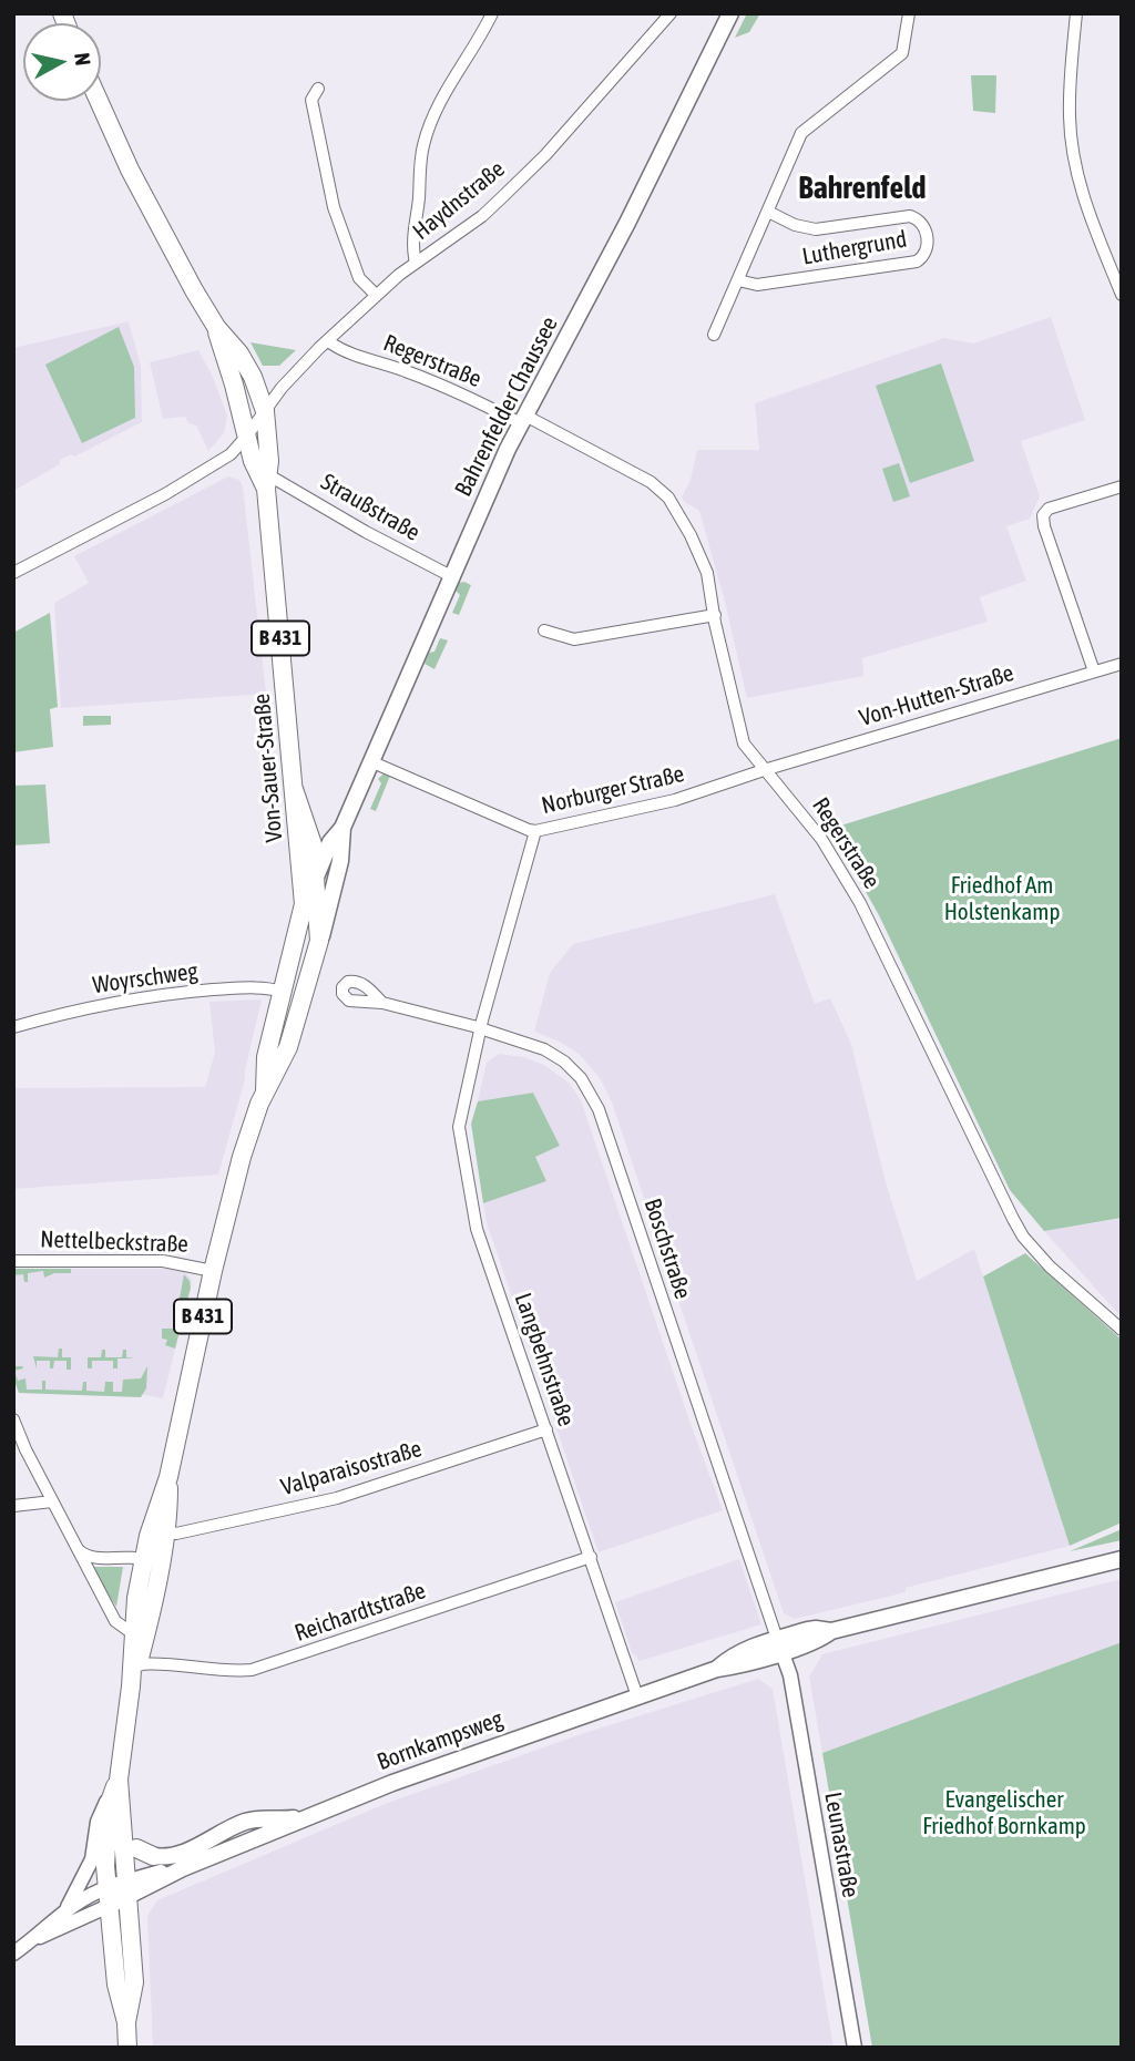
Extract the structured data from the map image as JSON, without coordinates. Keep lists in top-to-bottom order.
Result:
{
  "streets": {
    "main road": [
      "Bahrenfelder Chaussee",
      "B 431",
      "Von-Sauer-Straße",
      "Bornkampsweg"
    ],
    "street": [
      "Haydnstraße",
      "Luthergrund",
      "Regerstraße",
      "Straußstraße",
      "Von-Hutten-Straße",
      "Norburger Straße",
      "Woyrschweg",
      "Nettelbeckstraße",
      "Boschstraße",
      "Langbehnstraße",
      "Valparaisostraße",
      "Reichardtstraße",
      "Leunastraße"
    ]
  },
  "crossings": [
    ["Haydnstraße", "Regerstraße"],
    ["Haydnstraße", "Von-Sauer-Straße"],
    ["Regerstraße", "Bahrenfelder Chaussee"],
    ["Regerstraße", "Von-Hutten-Straße"],
    ["Regerstraße", "Norburger Straße"],
    ["Bahrenfelder Chaussee", "Straußstraße"],
    ["Bahrenfelder Chaussee", "B 431"],
    ["Bahrenfelder Chaussee", "Von-Sauer-Straße"],
    ["Bahrenfelder Chaussee", "Woyrschweg"],
    ["Bahrenfelder Chaussee", "Nettelbeckstraße"],
    ["Bahrenfelder Chaussee", "Valparaisostraße"],
    ["Bahrenfelder Chaussee", "Reichardtstraße"],
    ["Bahrenfelder Chaussee", "Bornkampsweg"],
    ["Straußstraße", "Von-Sauer-Straße"],
    ["B 431", "Bornkampsweg"],
    ["Von-Hutten-Straße", "Norburger Straße"],
    ["Norburger Straße", "Boschstraße"],
    ["Norburger Straße", "Langbehnstraße"],
    ["Boschstraße", "Langbehnstraße"],
    ["Boschstraße", "Bornkampsweg"],
    ["Boschstraße", "Leunastraße"],
    ["Langbehnstraße", "Valparaisostraße"],
    ["Langbehnstraße", "Reichardtstraße"],
    ["Langbehnstraße", "Bornkampsweg"],
    ["Bornkampsweg", "Leunastraße"]
  ],
  "districts": ["Bahrenfeld"],
  "parks": ["Friedhof Am Holstenkamp", "Evangelischer Friedhof Bornkamp"],
  "north": "right"
}
